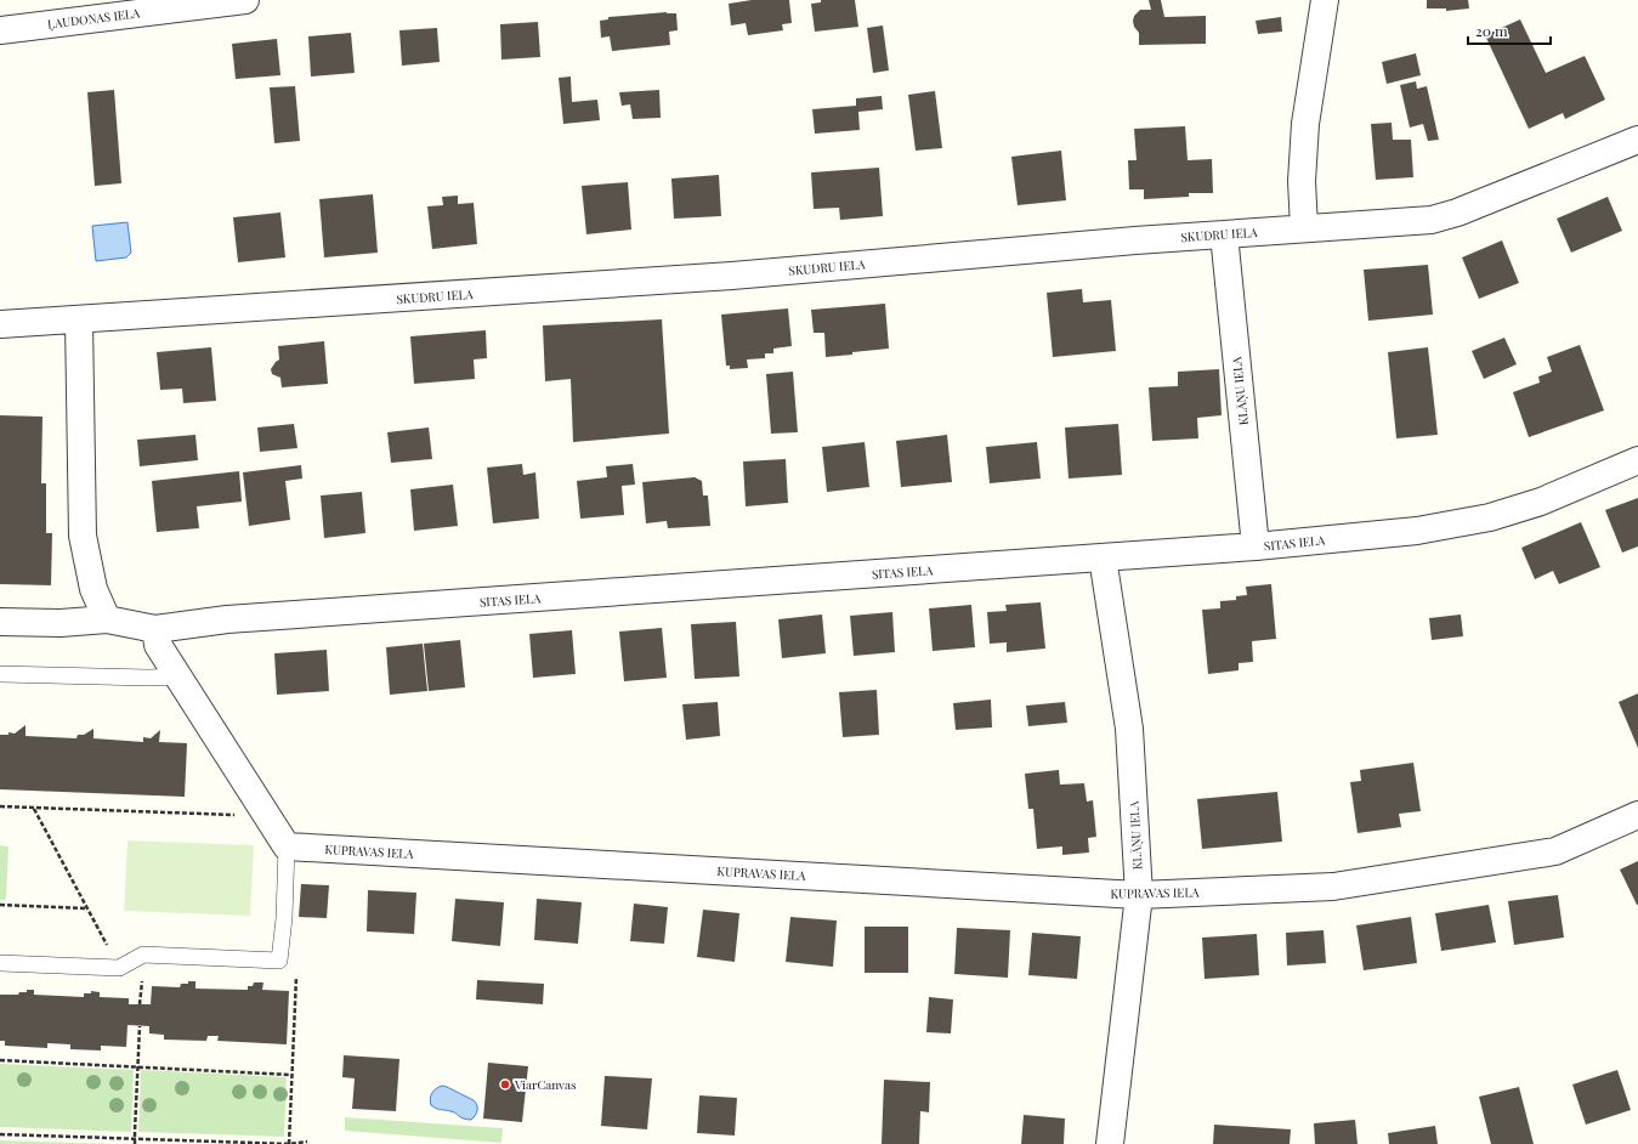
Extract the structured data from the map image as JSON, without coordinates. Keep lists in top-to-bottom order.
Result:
{
  "streets": {
    "street": [
      "ĻAUDONAS IELA",
      "SKUDRU IELA",
      "KLĀŅU IELA",
      "SITAS IELA",
      "KUPRAVAS IELA"
    ]
  },
  "crossings": [
    ["SKUDRU IELA", "KLĀŅU IELA"],
    ["KLĀŅU IELA", "SITAS IELA"],
    ["KLĀŅU IELA", "KUPRAVAS IELA"]
  ],
  "places": ["ViarCanvas"],
  "scale_bar": "20 m"
}
